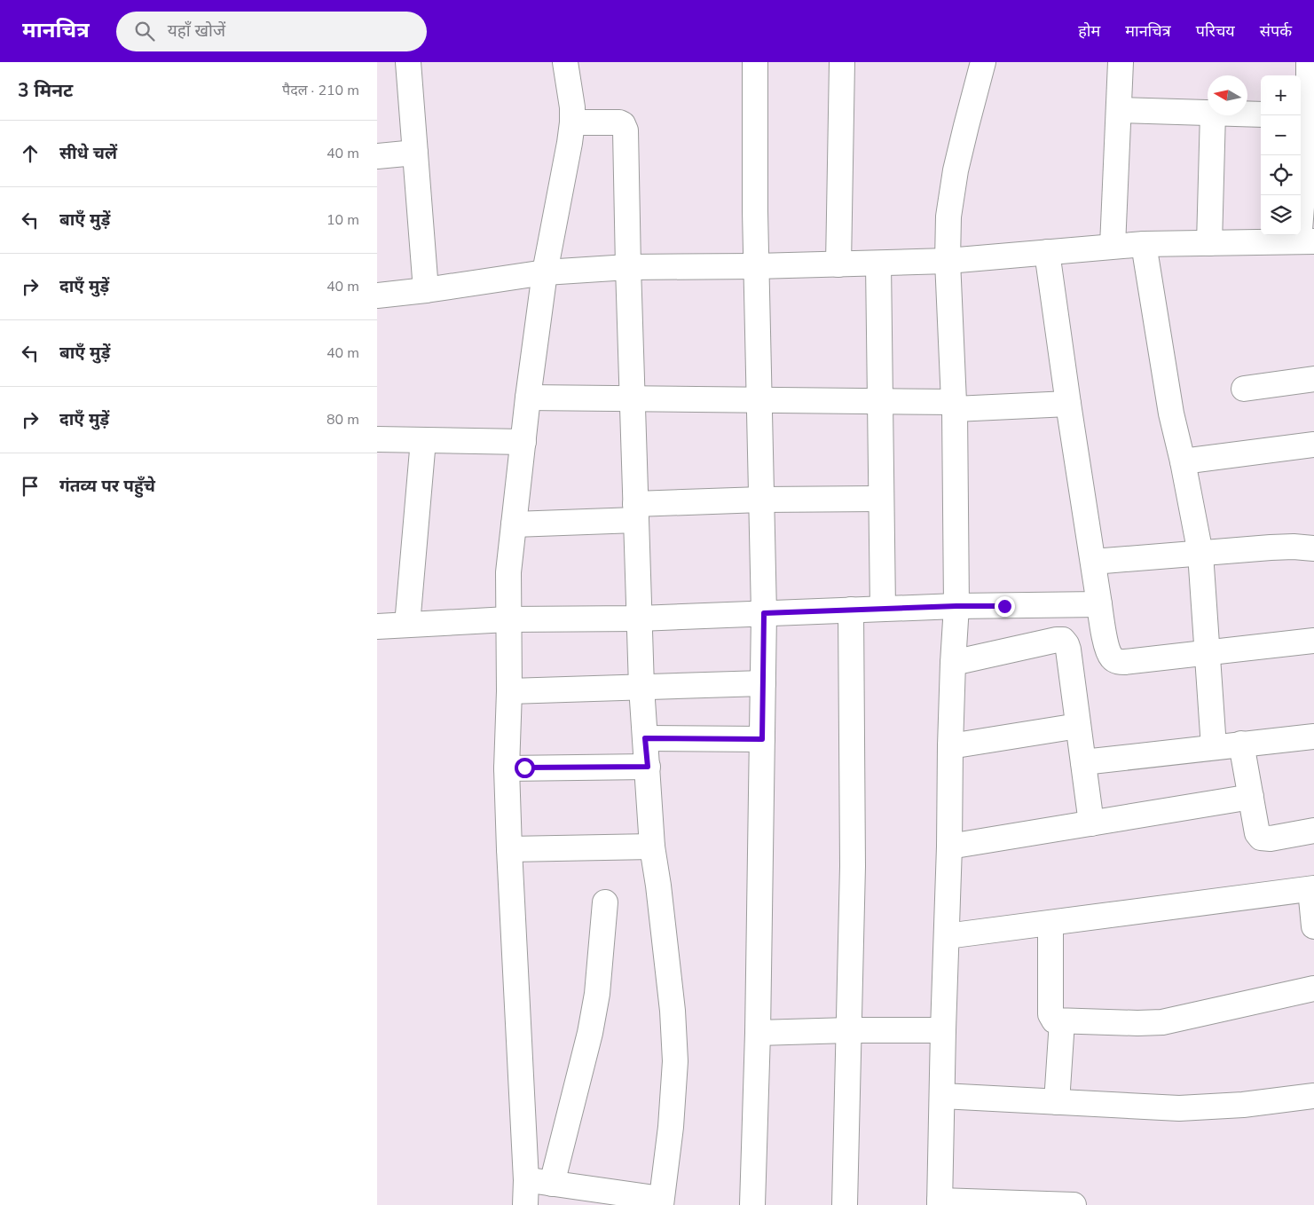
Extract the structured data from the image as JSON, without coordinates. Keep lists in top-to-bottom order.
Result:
{
  "north": "left",
  "page": {
    "header": "मानचित्र",
    "search": "यहाँ खोजें",
    "nav": [
      "होम",
      "मानचित्र",
      "परिचय",
      "संपर्क"
    ],
    "heading": ["3 मिनट", "पैदल · 210 m"],
    "map_buttons": ["+", "−"],
    "list": [
      ["सीधे चलें", "40 m"],
      ["बाएँ मुड़ें", "10 m"],
      ["दाएँ मुड़ें", "40 m"],
      ["बाएँ मुड़ें", "40 m"],
      ["दाएँ मुड़ें", "80 m"],
      "गंतव्य पर पहुँचे"
    ]
  }
}
